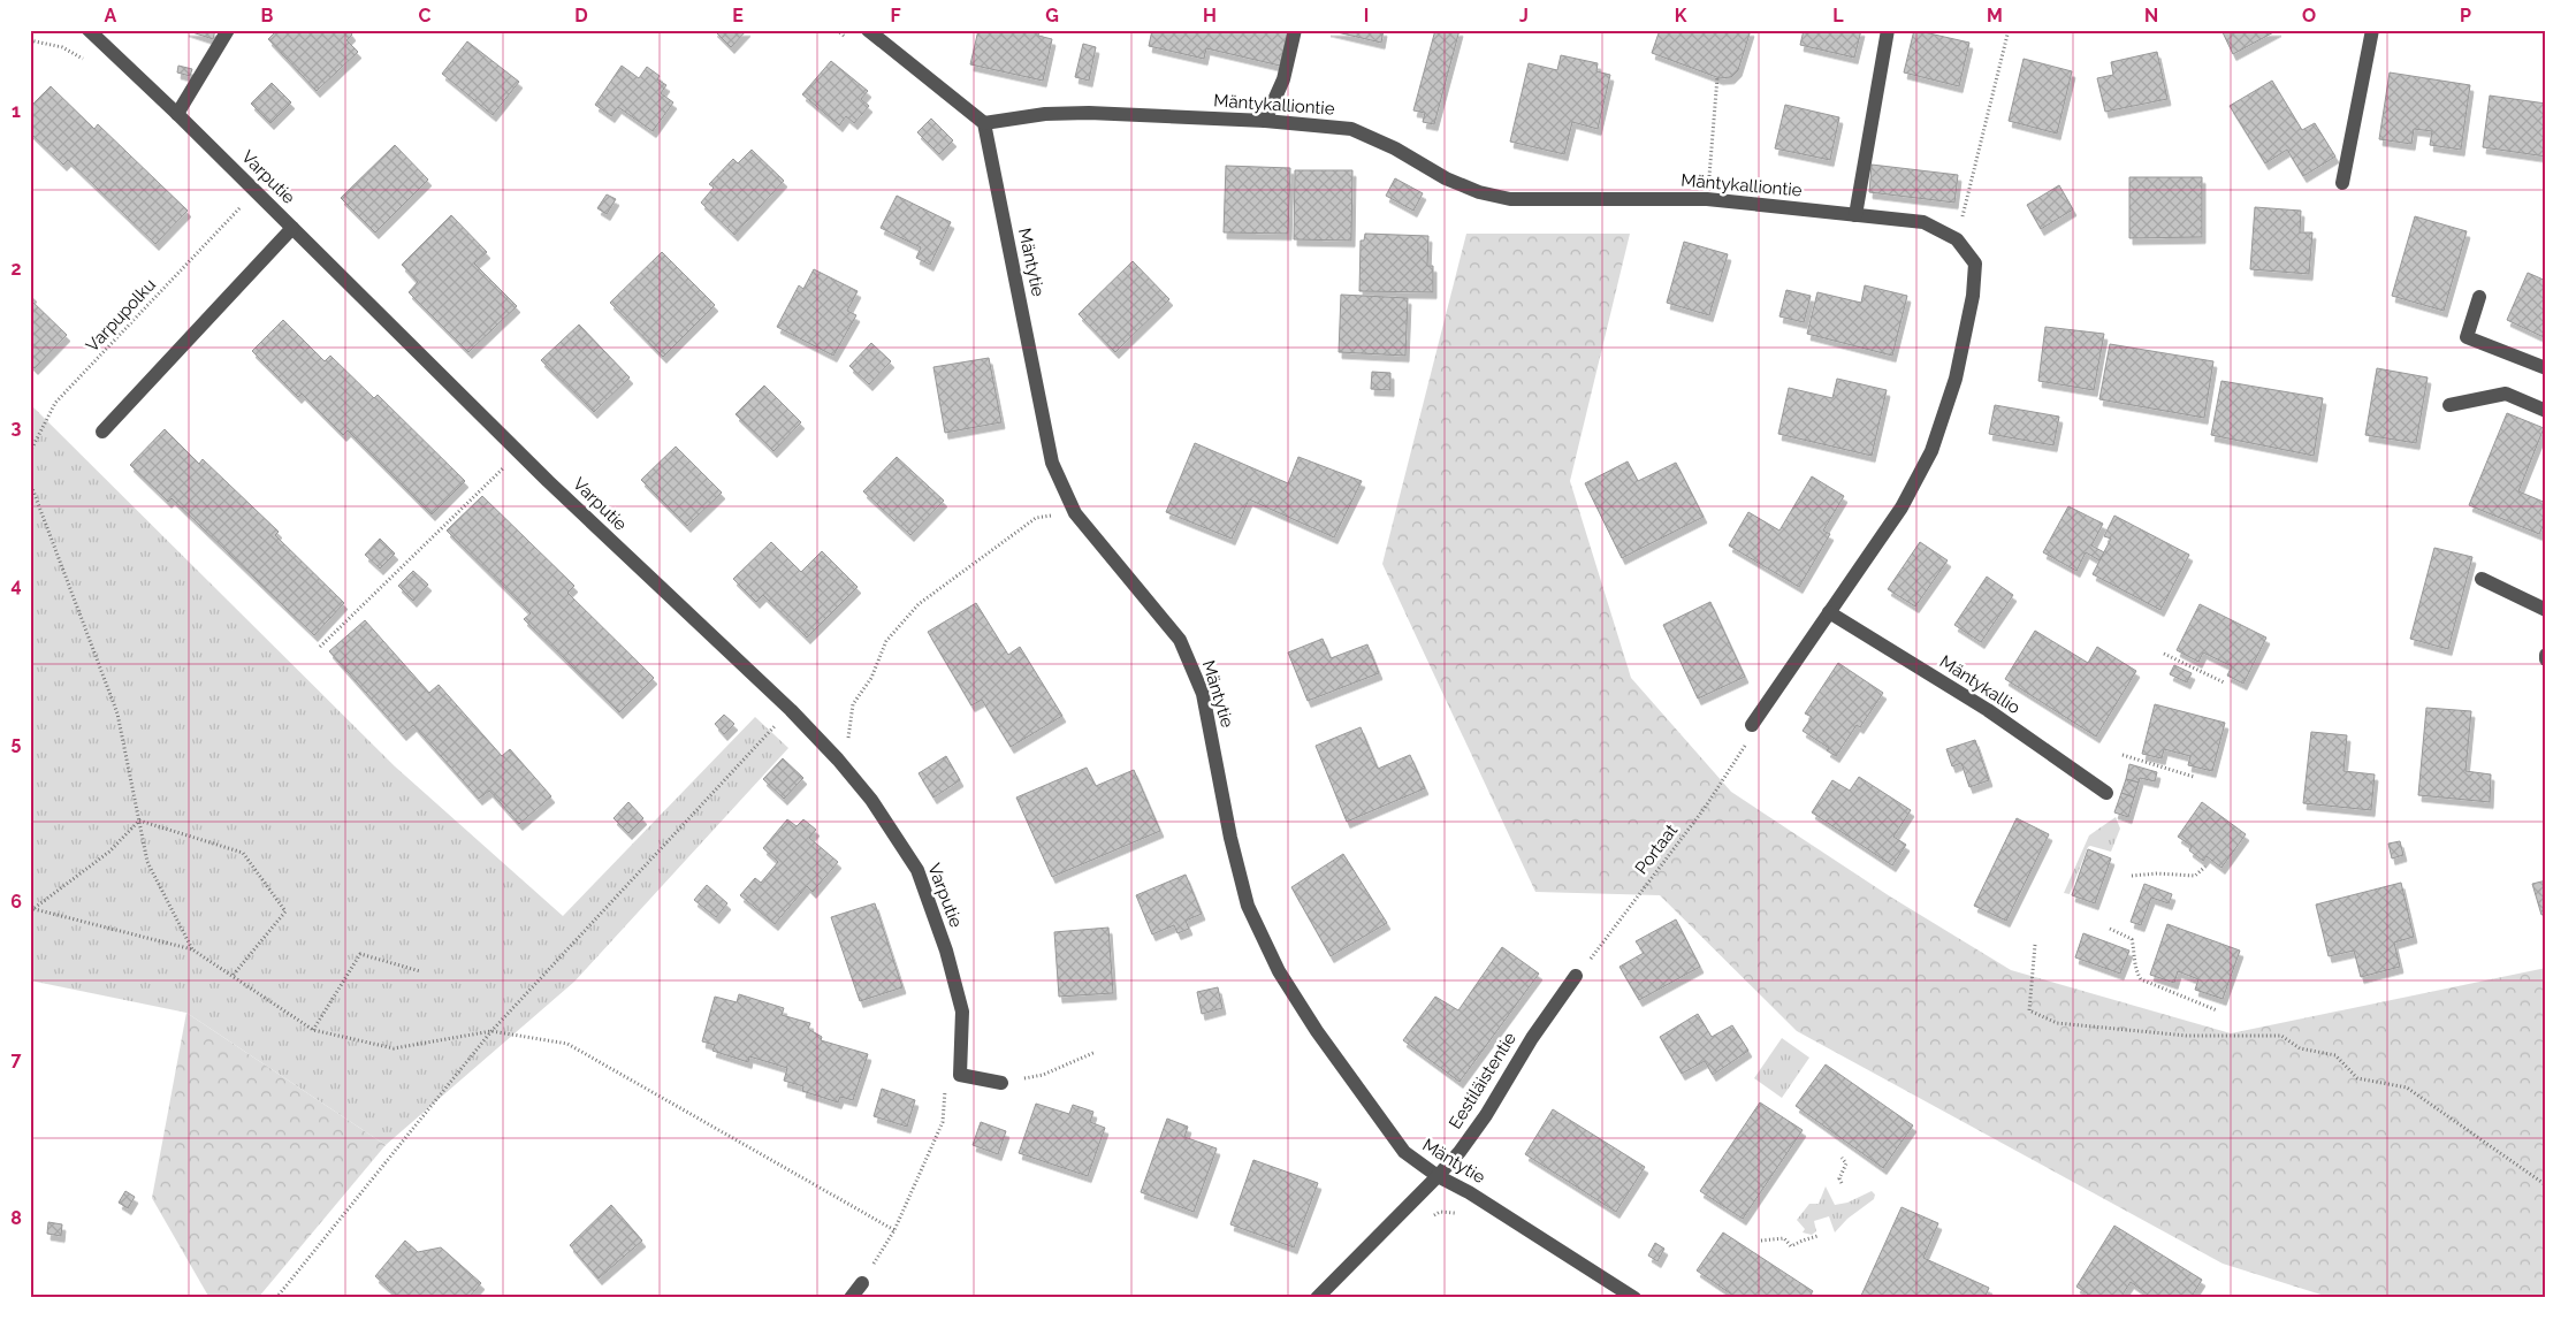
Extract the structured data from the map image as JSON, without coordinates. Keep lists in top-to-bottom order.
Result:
{
  "streets": {
    "street": [
      "Mäntykalliontie",
      "Varputie",
      "Mäntytie",
      "Mäntykallio",
      "Eestiläistentie"
    ],
    "path": ["Varpupolku", "Portaat"]
  },
  "crossings": [
    ["Mäntykalliontie", "Mäntytie"],
    ["Mäntykalliontie", "Mäntykallio"],
    ["Mäntytie", "Eestiläistentie"],
    ["Portaat", "Eestiläistentie"]
  ],
  "grid": {
    "columns": [
      "A",
      "B",
      "C",
      "D",
      "E",
      "F",
      "G",
      "H",
      "I",
      "J",
      "K",
      "L",
      "M",
      "N",
      "O",
      "P"
    ],
    "rows": [
      "1",
      "2",
      "3",
      "4",
      "5",
      "6",
      "7",
      "8"
    ]
  }
}
